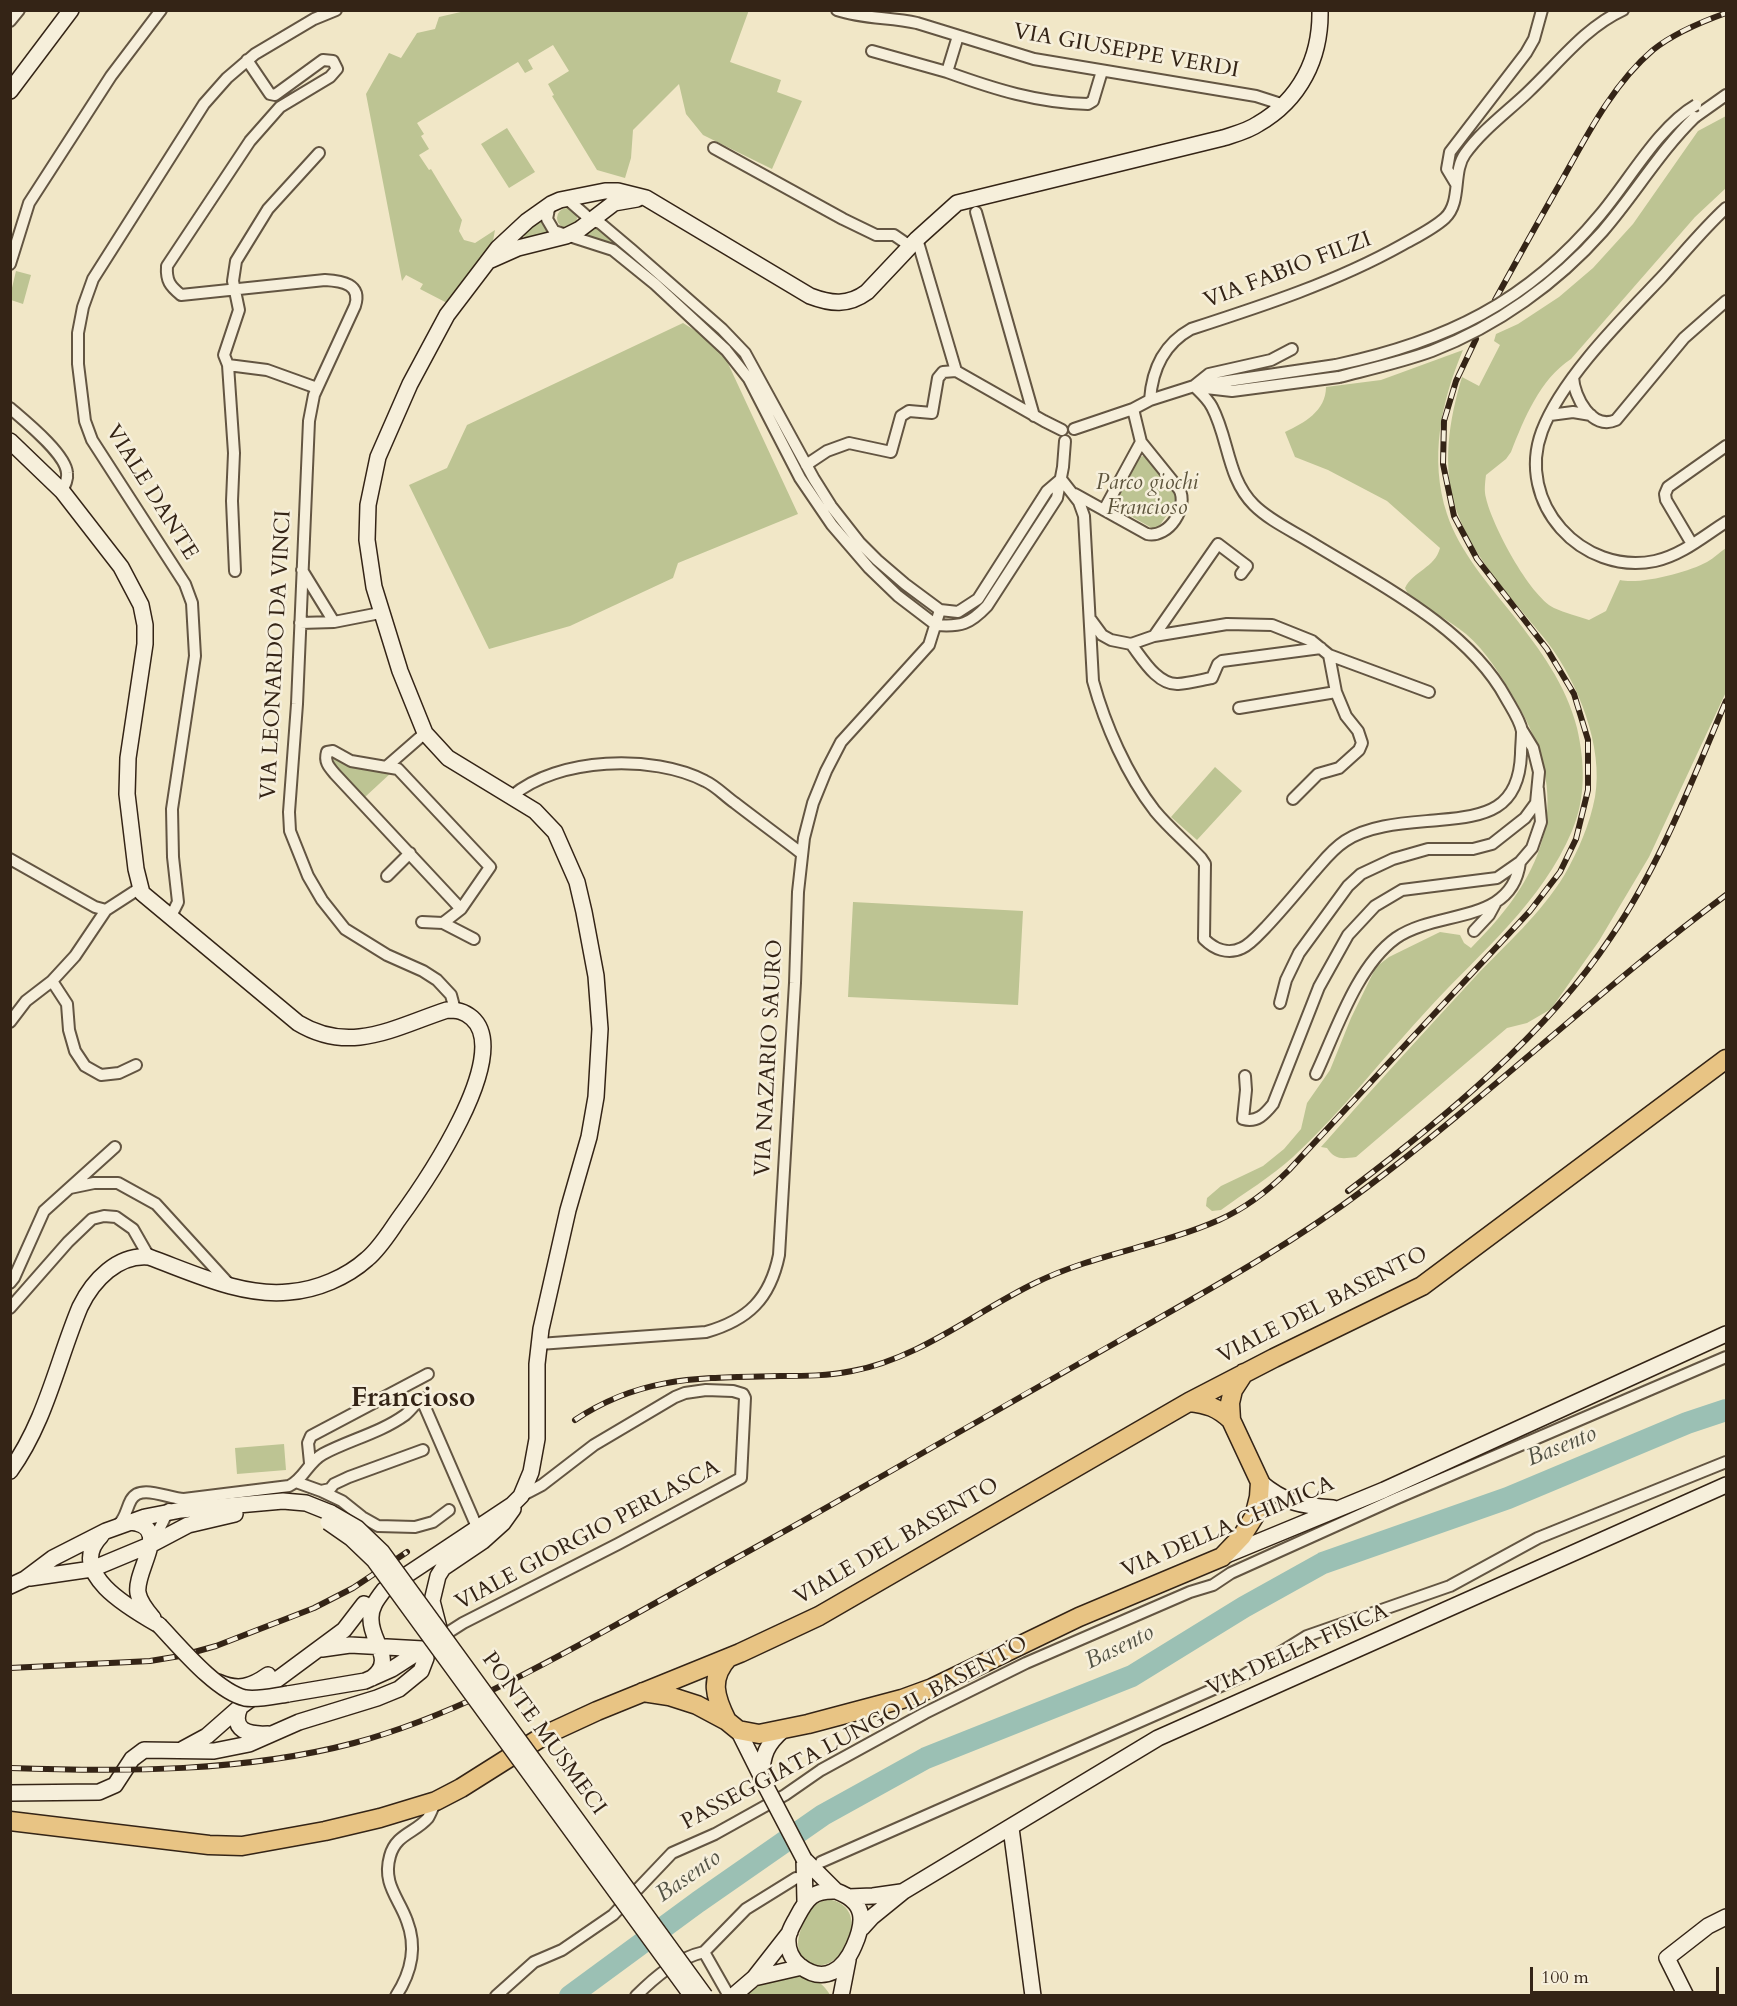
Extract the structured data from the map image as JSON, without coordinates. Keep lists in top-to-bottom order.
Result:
{
  "streets": {
    "main road": ["VIALE DEL BASENTO", "VIA DELLA CHIMICA"],
    "street": [
      "VIA GIUSEPPE VERDI",
      "VIA FABIO FILZI",
      "VIALE DANTE",
      "VIA LEONARDO DA VINCI",
      "VIA NAZARIO SAURO",
      "VIALE GIORGIO PERLASCA",
      "VIA DELLA FISICA",
      "PONTE MUSMECI",
      "PASSEGGIATA LUNGO IL BASENTO"
    ]
  },
  "crossings": [
    ["VIALE DEL BASENTO", "VIA DELLA CHIMICA"],
    ["VIALE GIORGIO PERLASCA", "PONTE MUSMECI"]
  ],
  "districts": ["Francioso"],
  "water": ["Basento"],
  "parks": ["Parco giochi Francioso"],
  "scale_bar": "100 m"
}
